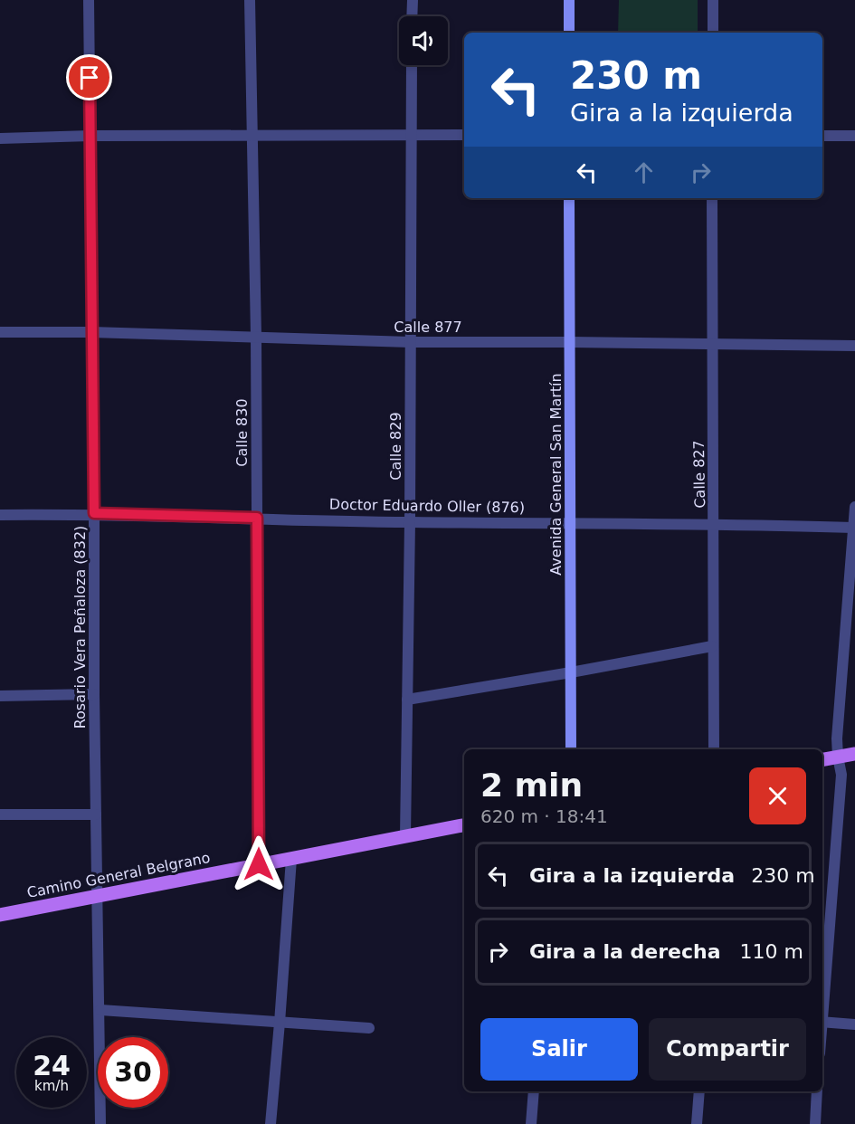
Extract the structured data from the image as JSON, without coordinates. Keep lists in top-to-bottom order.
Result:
{
  "streets": {
    "main road": ["Avenida General San Martín", "Camino General Belgrano"],
    "street": [
      "Calle 877",
      "Calle 830",
      "Calle 829",
      "Calle 827",
      "Doctor Eduardo Oller (876)",
      "Rosario Vera Peñaloza (832)"
    ]
  },
  "crossings": [
    ["Calle 877", "Calle 830"],
    ["Calle 877", "Calle 829"],
    ["Calle 877", "Avenida General San Martín"],
    ["Calle 877", "Calle 827"],
    ["Calle 877", "Rosario Vera Peñaloza (832)"],
    ["Calle 830", "Doctor Eduardo Oller (876)"],
    ["Calle 830", "Camino General Belgrano"],
    ["Calle 829", "Doctor Eduardo Oller (876)"],
    ["Calle 829", "Camino General Belgrano"],
    ["Avenida General San Martín", "Doctor Eduardo Oller (876)"],
    ["Calle 827", "Doctor Eduardo Oller (876)"],
    ["Doctor Eduardo Oller (876)", "Rosario Vera Peñaloza (832)"],
    ["Rosario Vera Peñaloza (832)", "Camino General Belgrano"]
  ],
  "page": {
    "turn": ["230 m", "Gira a la izquierda"],
    "heading": ["2 min", "620 m · 18:41"],
    "list": [
      {
        "name": "Gira a la izquierda",
        "value": "230 m"
      },
      {
        "name": "Gira a la derecha",
        "value": "110 m"
      }
    ],
    "buttons": ["Salir", "Compartir"],
    "speed": "24 km/h",
    "limit": "30"
  }
}
